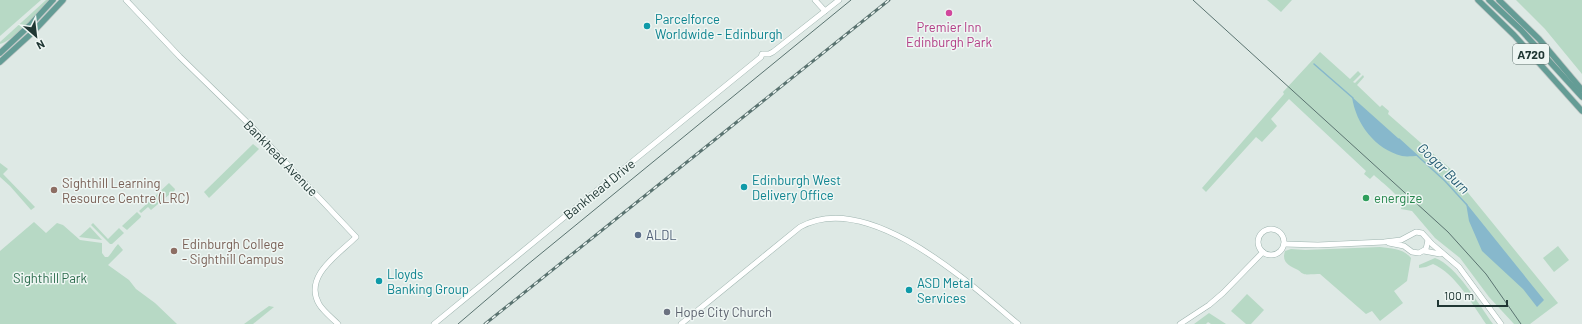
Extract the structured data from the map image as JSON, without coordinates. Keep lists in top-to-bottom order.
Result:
{
  "streets": {
    "main road": ["A720"],
    "street": ["Bankhead Avenue", "Bankhead Drive"]
  },
  "water": ["Gogar Burn"],
  "parks": ["Sighthill Park"],
  "places": [
    "Premier Inn Edinburgh Park",
    "Parcelforce Worldwide - Edinburgh",
    "Edinburgh West Delivery Office",
    "Sighthill Learning Resource Centre (LRC)",
    "energize",
    "ALDL",
    "Edinburgh College - Sighthill Campus",
    "Lloyds Banking Group",
    "ASD Metal Services",
    "Hope City Church"
  ],
  "scale_bar": "100 m",
  "north": "bottom right"
}
